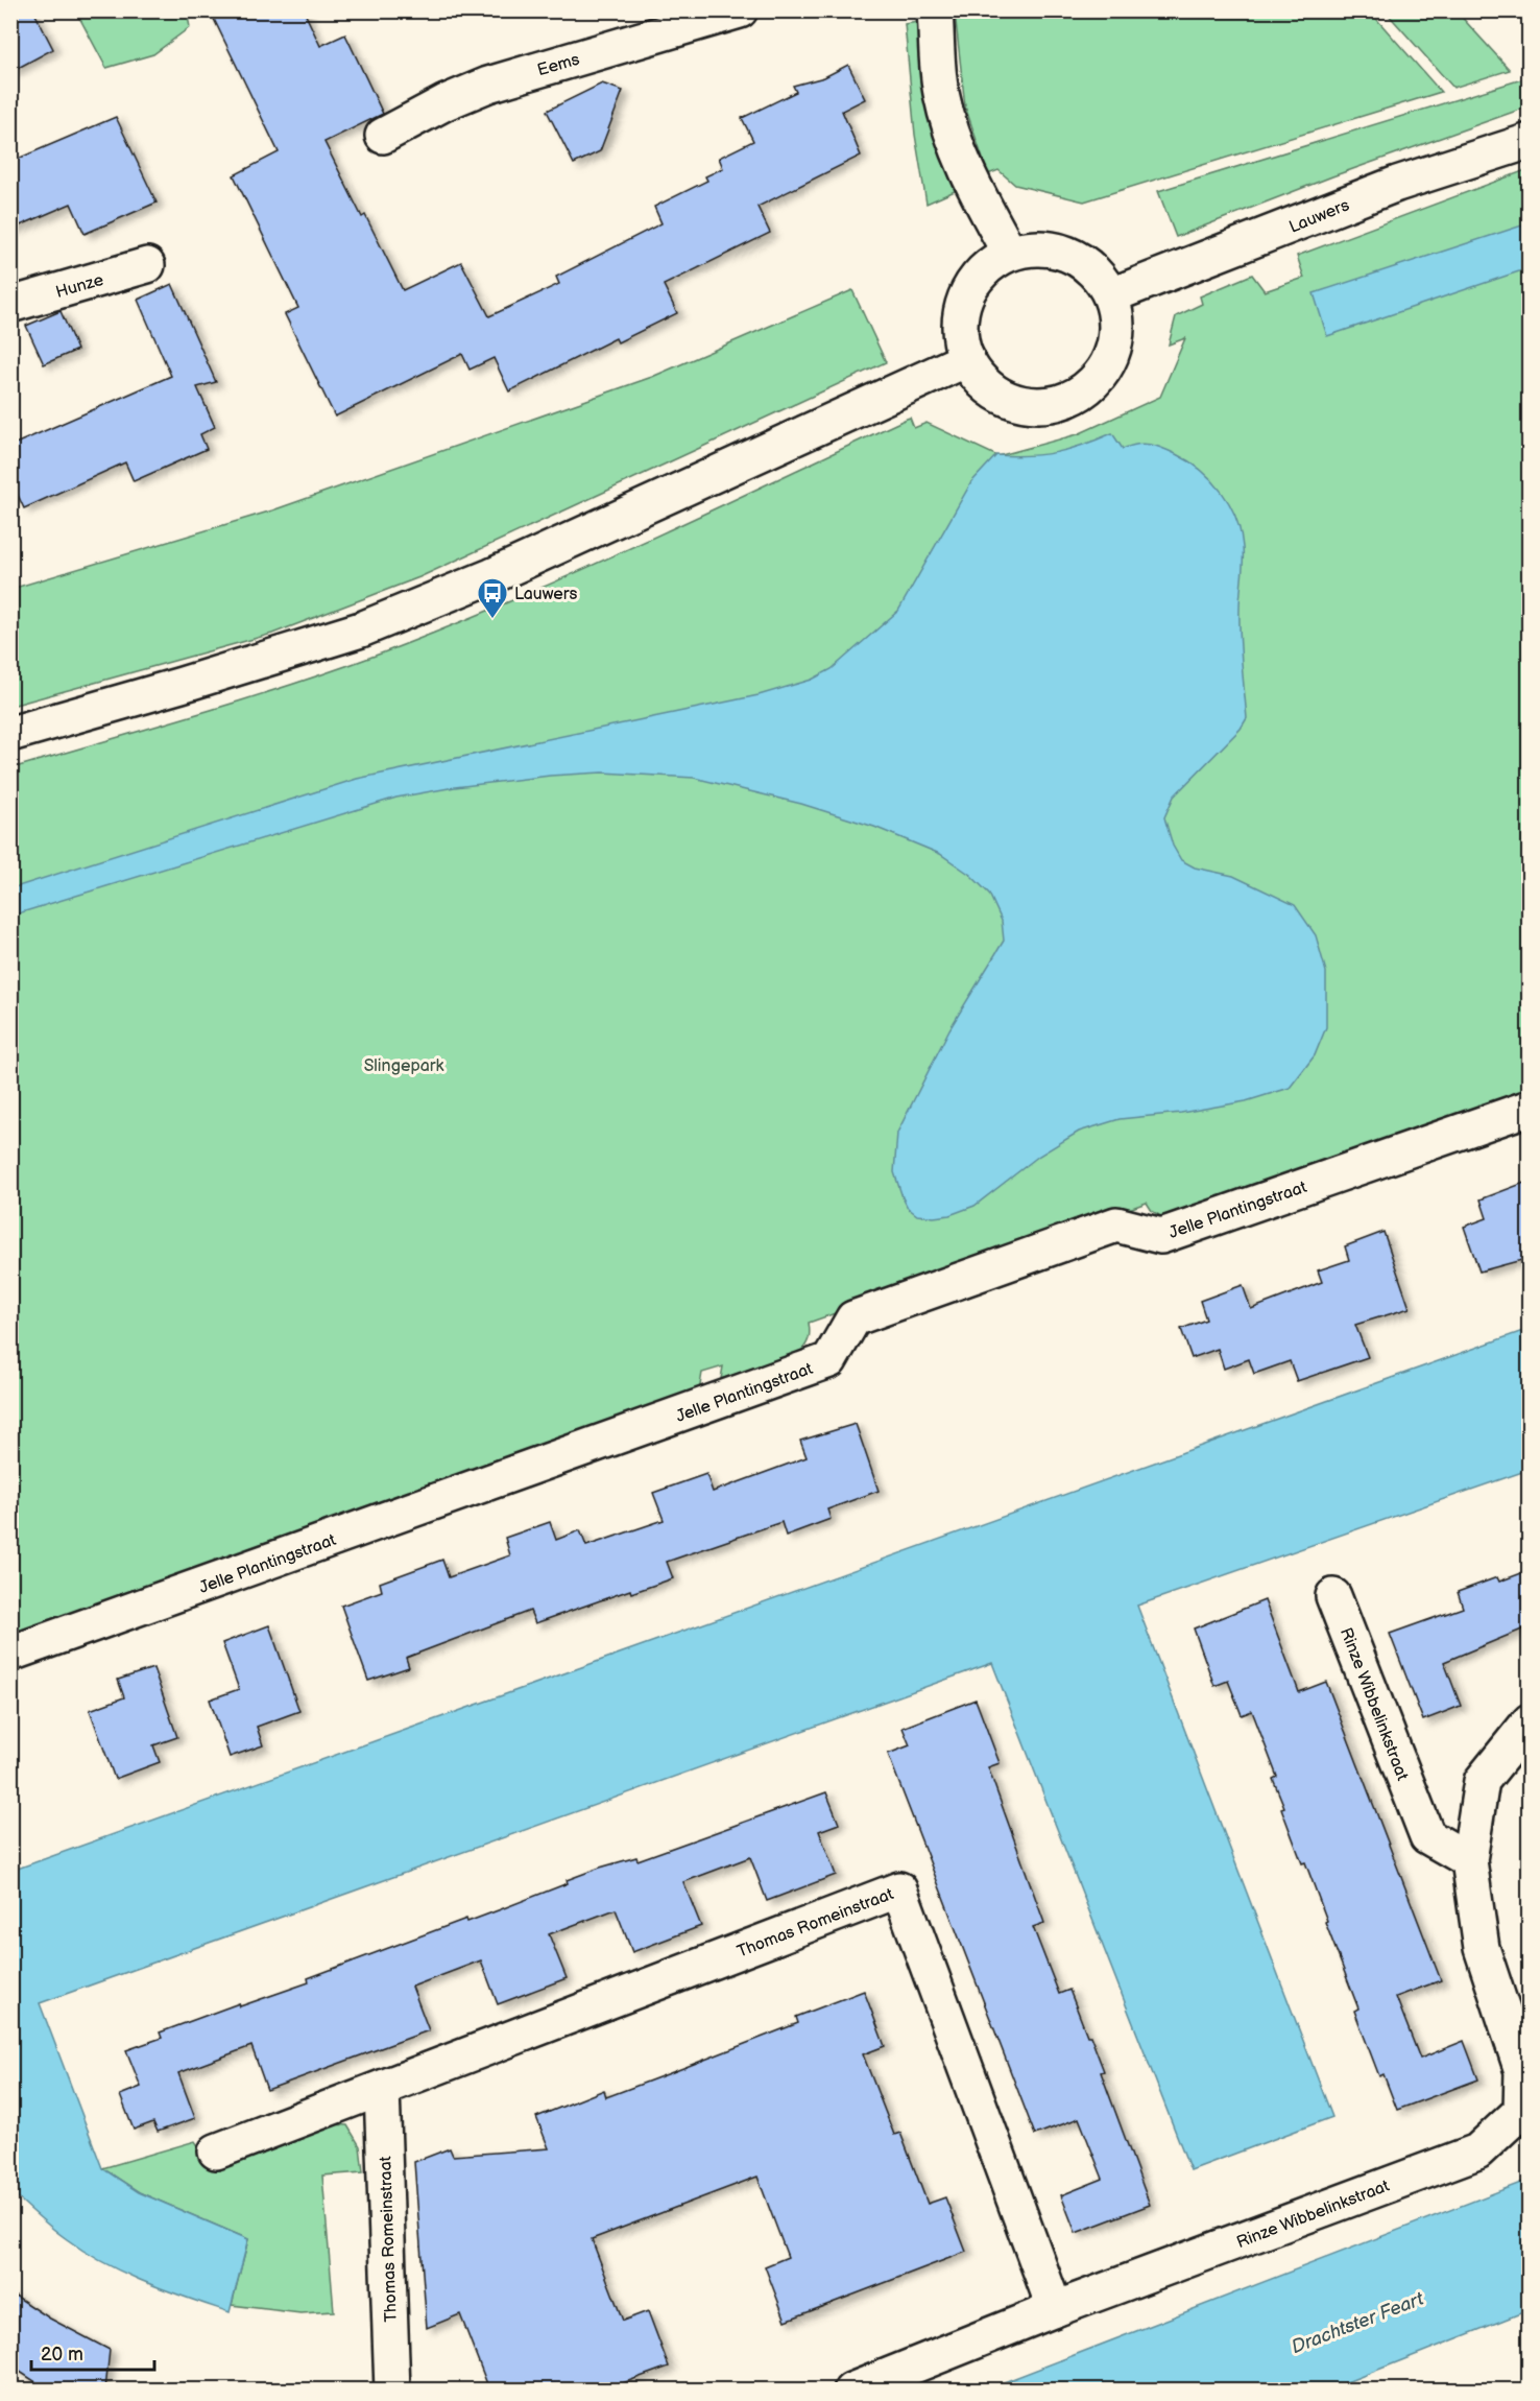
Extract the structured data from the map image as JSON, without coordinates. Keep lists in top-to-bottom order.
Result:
{
  "streets": {
    "street": [
      "Eems",
      "Lauwers",
      "Hunze",
      "Jelle Plantingstraat",
      "Rinze Wibbelinkstraat",
      "Thomas Romeinstraat"
    ]
  },
  "crossings": [
    ["Rinze Wibbelinkstraat", "Thomas Romeinstraat"]
  ],
  "water": ["Drachtster Feart"],
  "parks": ["Slingepark"],
  "places": {
    "bus stop": ["Lauwers"]
  },
  "scale_bar": "20 m"
}
